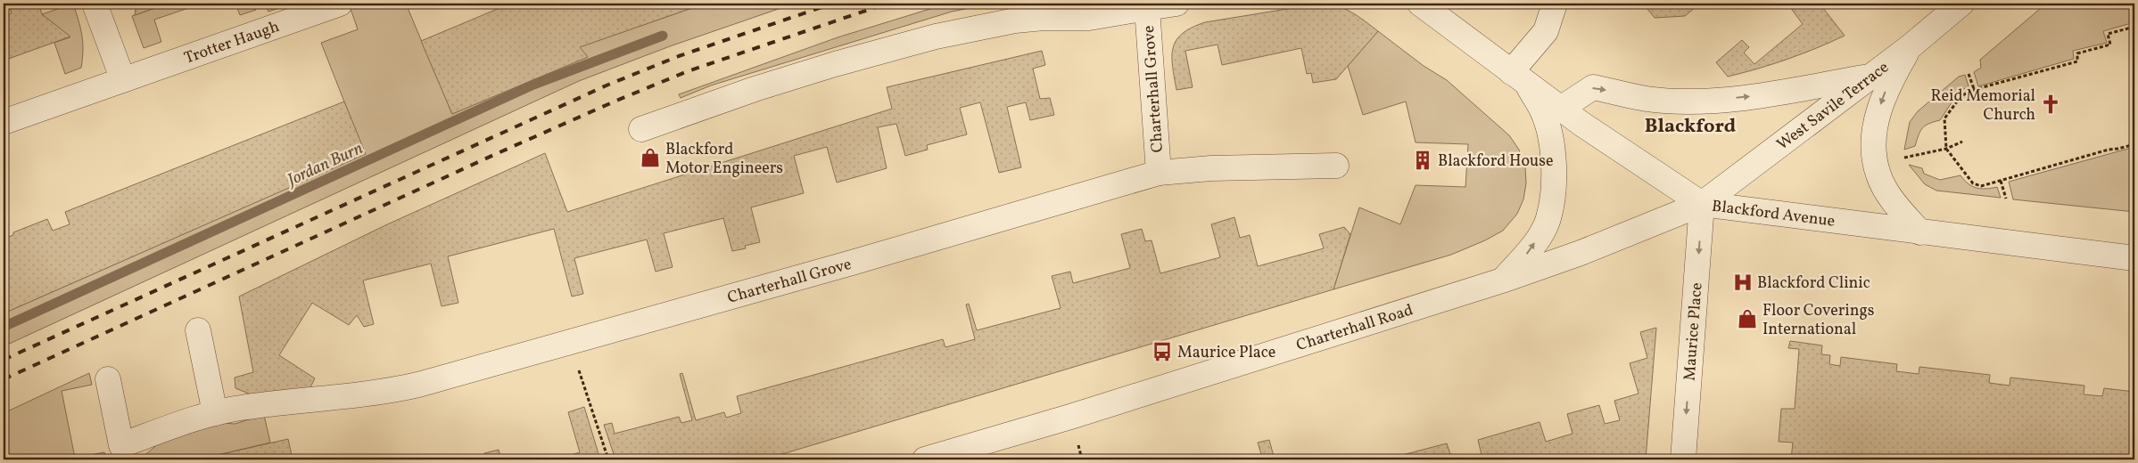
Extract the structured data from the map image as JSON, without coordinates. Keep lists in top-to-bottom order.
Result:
{
  "streets": {
    "street": [
      "Trotter Haugh",
      "Charterhall Grove",
      "West Savile Terrace",
      "Blackford Avenue",
      "Charterhall Road",
      "Maurice Place"
    ]
  },
  "crossings": [
    ["West Savile Terrace", "Blackford Avenue"],
    ["West Savile Terrace", "Charterhall Road"],
    ["West Savile Terrace", "Maurice Place"],
    ["Blackford Avenue", "Charterhall Road"],
    ["Blackford Avenue", "Maurice Place"],
    ["Charterhall Road", "Maurice Place"]
  ],
  "one_way": ["Maurice Place"],
  "districts": ["Blackford"],
  "water": ["Jordan Burn"],
  "places": {
    "church": ["Reid Memorial Church"],
    "shop": ["Blackford Motor Engineers", "Floor Coverings International"],
    "building": ["Blackford House"],
    "hospital": ["Blackford Clinic"],
    "bus stop": ["Maurice Place"]
  }
}
